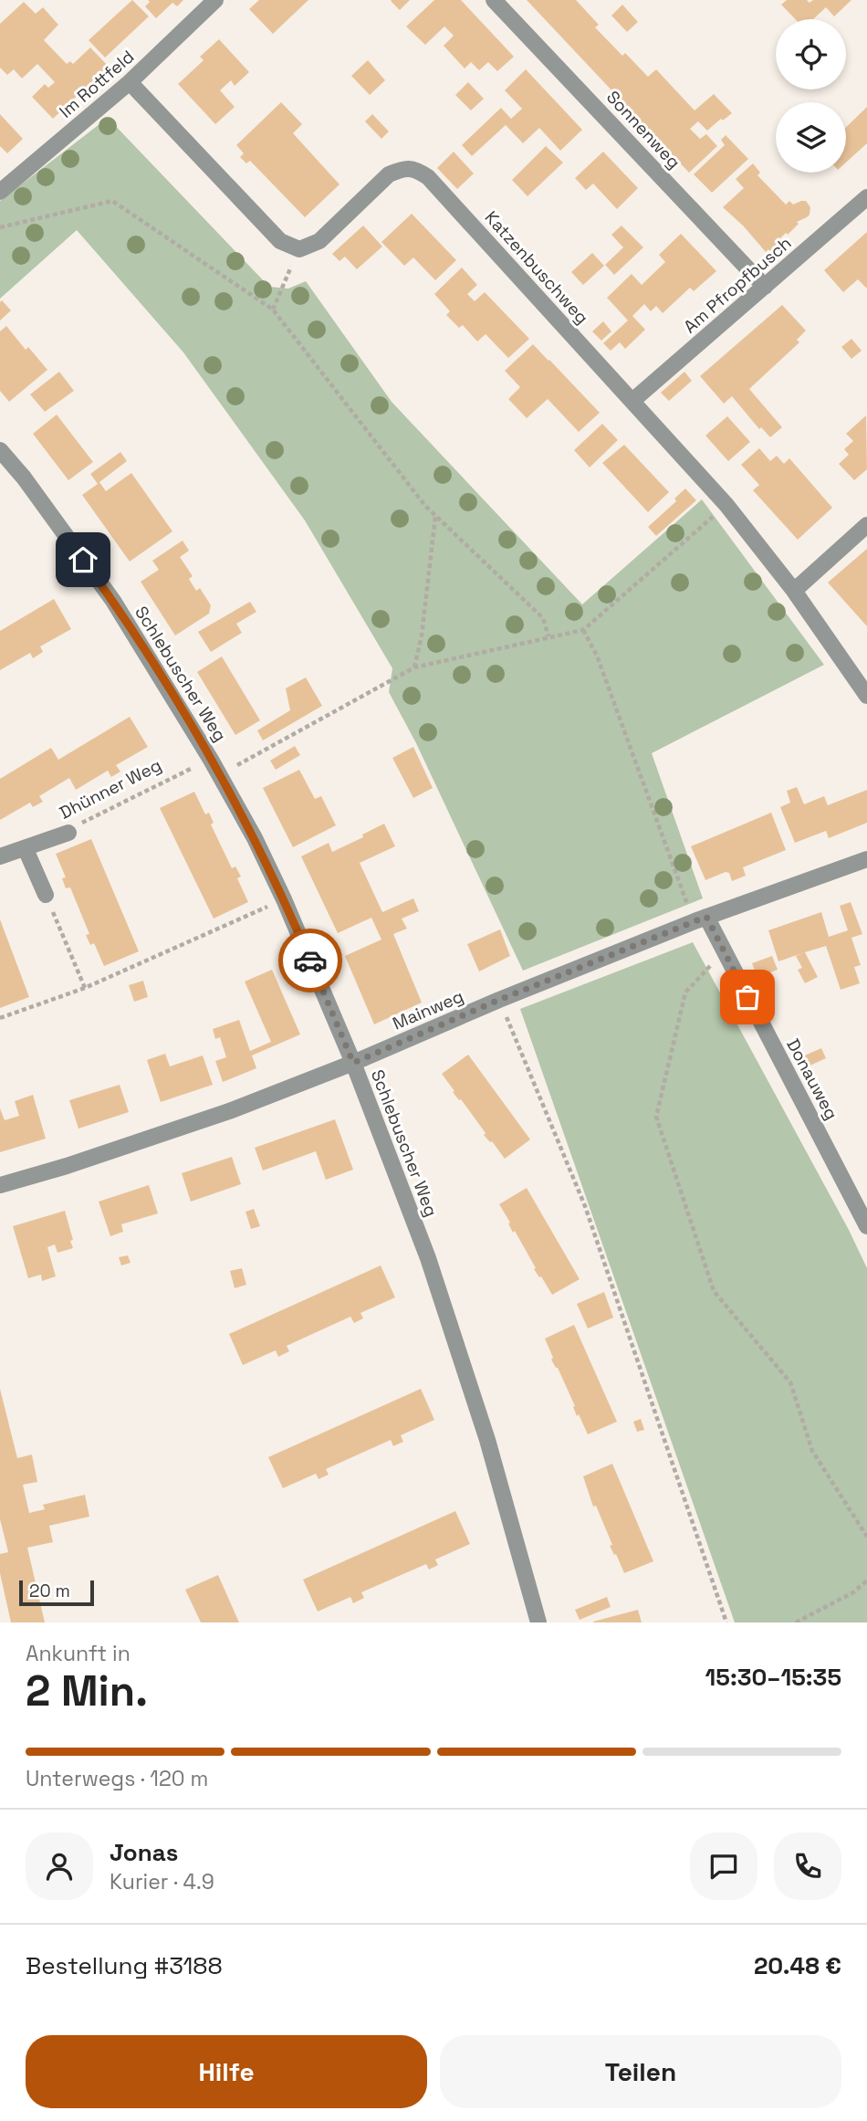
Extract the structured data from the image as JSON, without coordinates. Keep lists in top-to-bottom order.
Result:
{
  "streets": {
    "street": [
      "Im Rottfeld",
      "Sonnenweg",
      "Katzenbuschweg",
      "Am Pfropfbusch",
      "Schlebuscher Weg",
      "Dhünner Weg",
      "Mainweg",
      "Donauweg"
    ]
  },
  "crossings": [
    ["Sonnenweg", "Am Pfropfbusch"],
    ["Katzenbuschweg", "Am Pfropfbusch"],
    ["Schlebuscher Weg", "Dhünner Weg"],
    ["Schlebuscher Weg", "Mainweg"],
    ["Mainweg", "Donauweg"]
  ],
  "scale_bar": "20 m",
  "page": {
    "scale": "20 m",
    "heading": ["2 Min.", "Ankunft in", "15:30–15:35"],
    "panel": [
      "Jonas",
      "Kurier · 4.9",
      "Bestellung #3188",
      "20.48 €"
    ],
    "bar": "Unterwegs · 120 m",
    "buttons": ["Hilfe", "Teilen"]
  }
}
